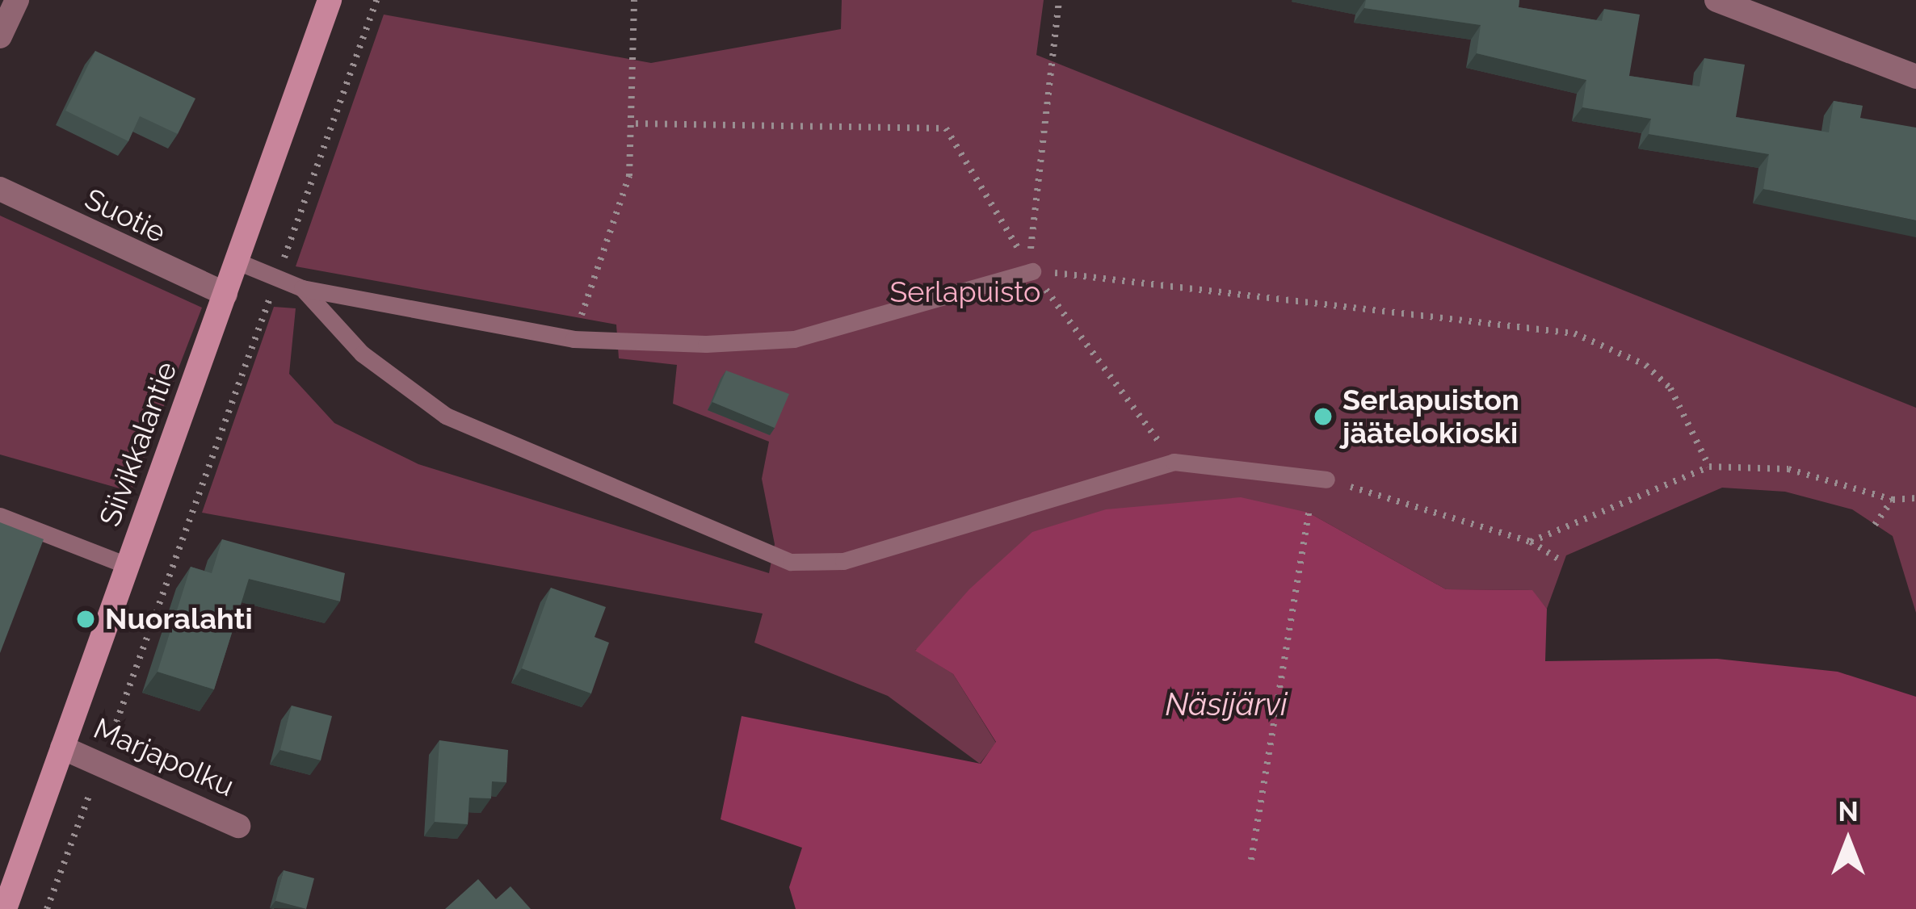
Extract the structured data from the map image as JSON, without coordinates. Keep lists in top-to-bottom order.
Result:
{
  "streets": {
    "main road": ["Siivikkalantie"],
    "street": ["Suotie", "Marjapolku"]
  },
  "crossings": [
    ["Suotie", "Siivikkalantie"],
    ["Siivikkalantie", "Marjapolku"]
  ],
  "water": ["Näsijärvi"],
  "parks": ["Serlapuisto"],
  "places": ["Serlapuiston jäätelokioski", "Nuoralahti"],
  "north": "top"
}
